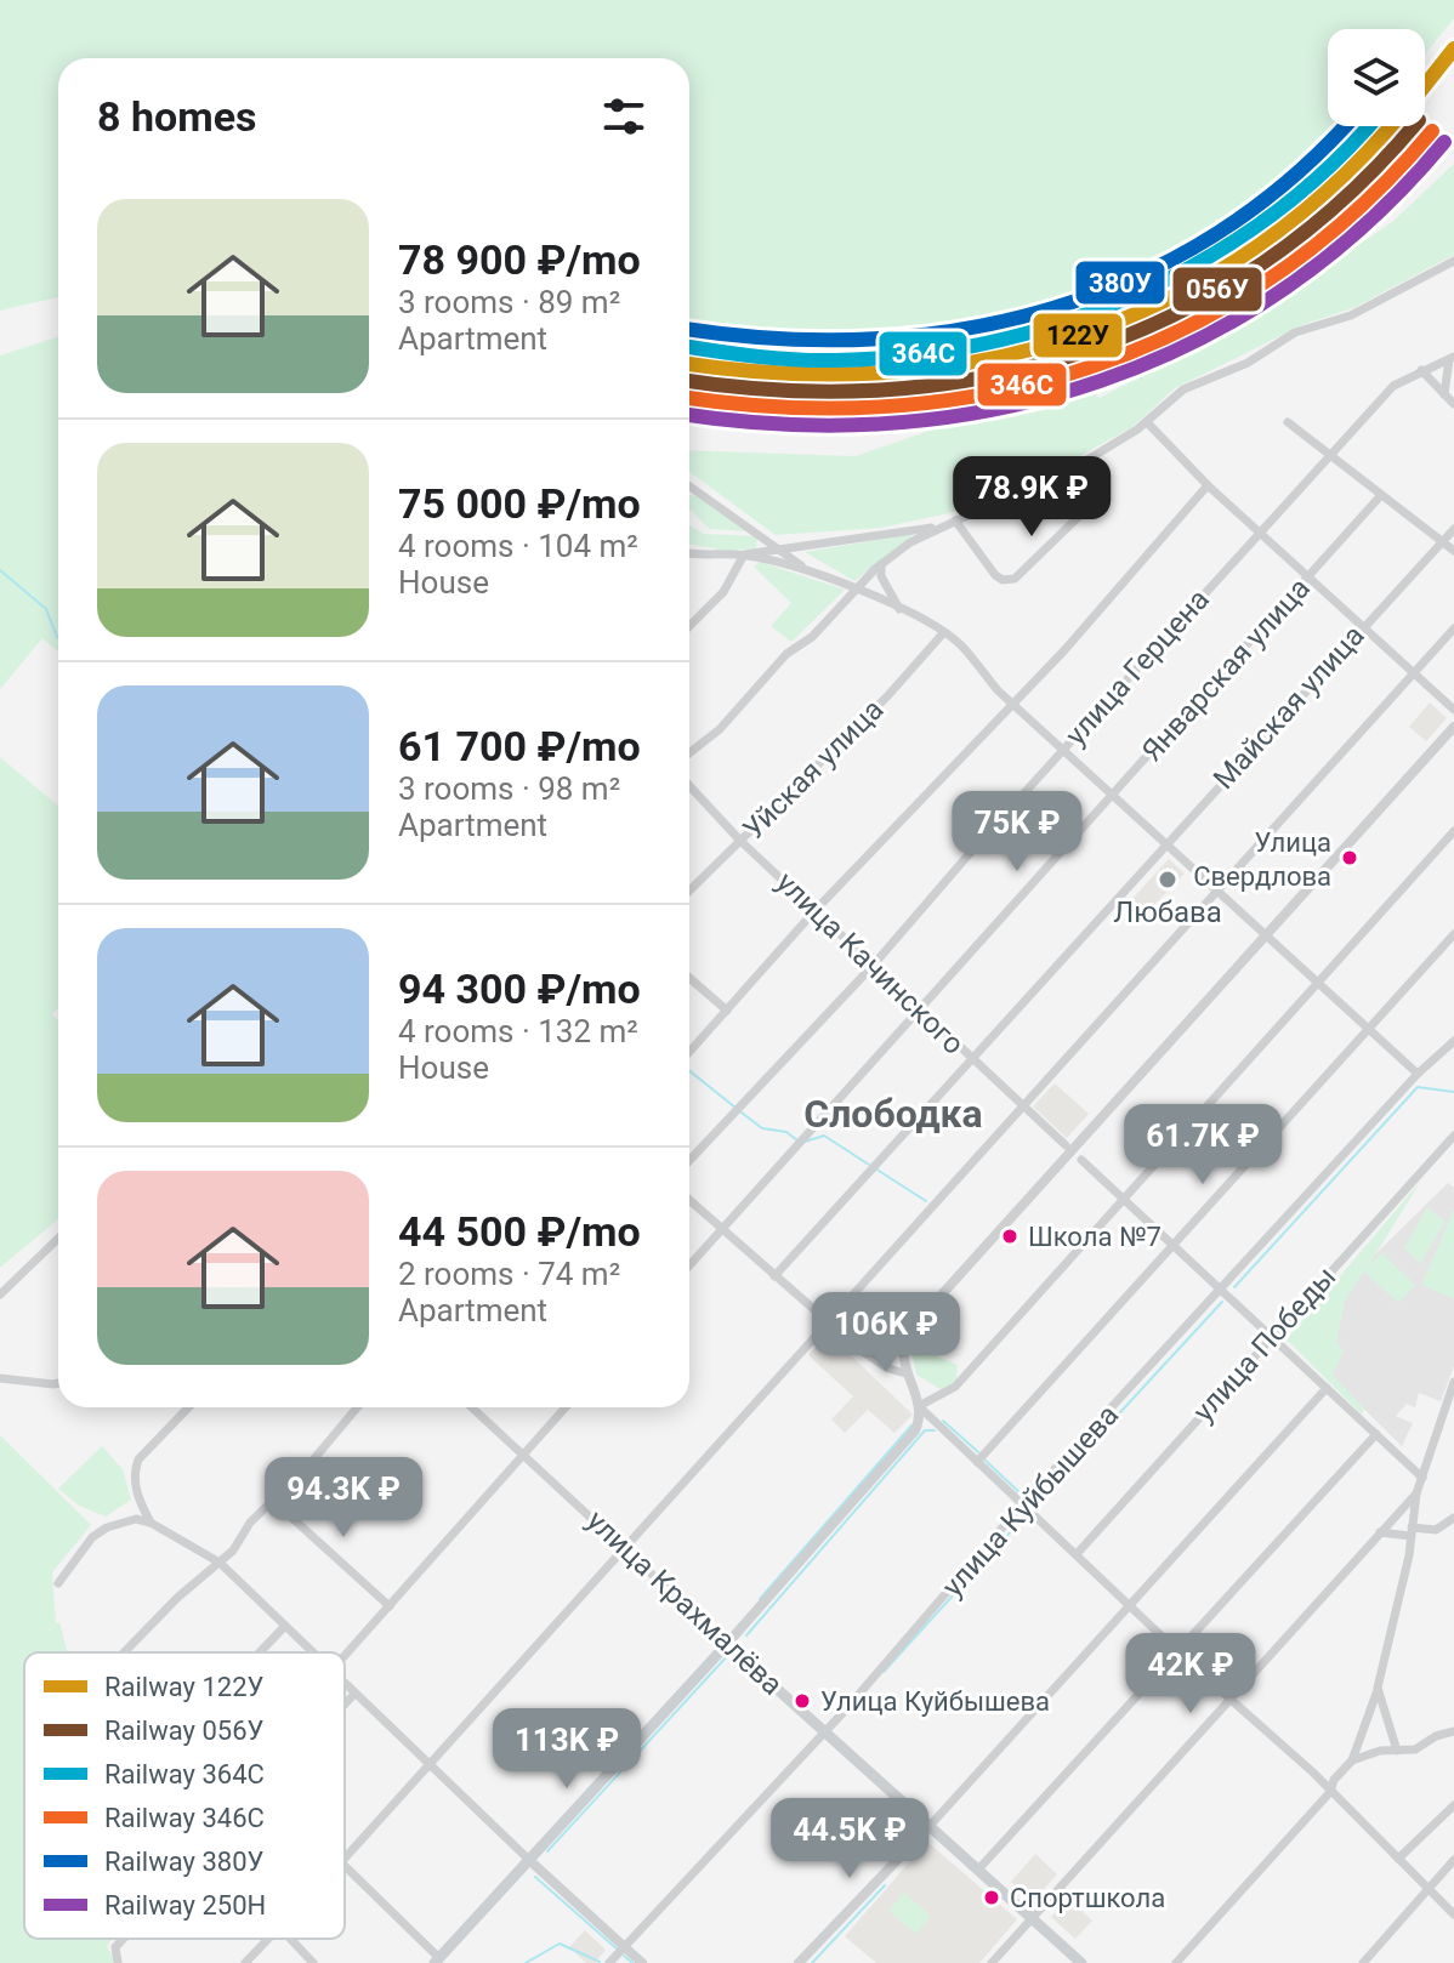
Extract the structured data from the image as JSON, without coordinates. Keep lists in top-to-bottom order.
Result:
{
  "streets": {
    "main road": ["улица Крахмалёва"],
    "street": [
      "улица Герцена",
      "Январская улица",
      "Майская улица",
      "Уйская улица",
      "улица Качинского",
      "улица Победы",
      "улица Куйбышева"
    ]
  },
  "crossings": [
    ["улица Герцена", "улица Качинского"],
    ["Январская улица", "улица Качинского"],
    ["Майская улица", "улица Качинского"],
    ["Уйская улица", "улица Качинского"],
    ["улица Куйбышева", "улица Крахмалёва"]
  ],
  "districts": ["Слободка"],
  "places": [
    "Улица Свердлова",
    "Любава",
    "Школа №7",
    "Улица Куйбышева",
    "Спортшкола"
  ],
  "lines": [
    "rail line 122У",
    "rail line 056У",
    "rail line 364С",
    "rail line 380У",
    "rail line 346С",
    "rail line 250Н"
  ],
  "legend": [
    "Railway 122У",
    "Railway 056У",
    "Railway 364С",
    "Railway 346С",
    "Railway 380У",
    "Railway 250Н"
  ],
  "page": {
    "heading": "8 homes",
    "list": [
      {
        "name": "78 900 ₽/mo",
        "note": "3 rooms · 89 m² · Apartment"
      },
      {
        "name": "75 000 ₽/mo",
        "note": "4 rooms · 104 m² · House"
      },
      {
        "name": "61 700 ₽/mo",
        "note": "3 rooms · 98 m² · Apartment"
      },
      {
        "name": "94 300 ₽/mo",
        "note": "4 rooms · 132 m² · House"
      },
      {
        "name": "44 500 ₽/mo",
        "note": "2 rooms · 74 m² · Apartment"
      }
    ],
    "price": [
      "78.9K ₽",
      "75K ₽",
      "61.7K ₽",
      "106K ₽",
      "94.3K ₽",
      "42K ₽",
      "113K ₽",
      "44.5K ₽"
    ]
  }
}
